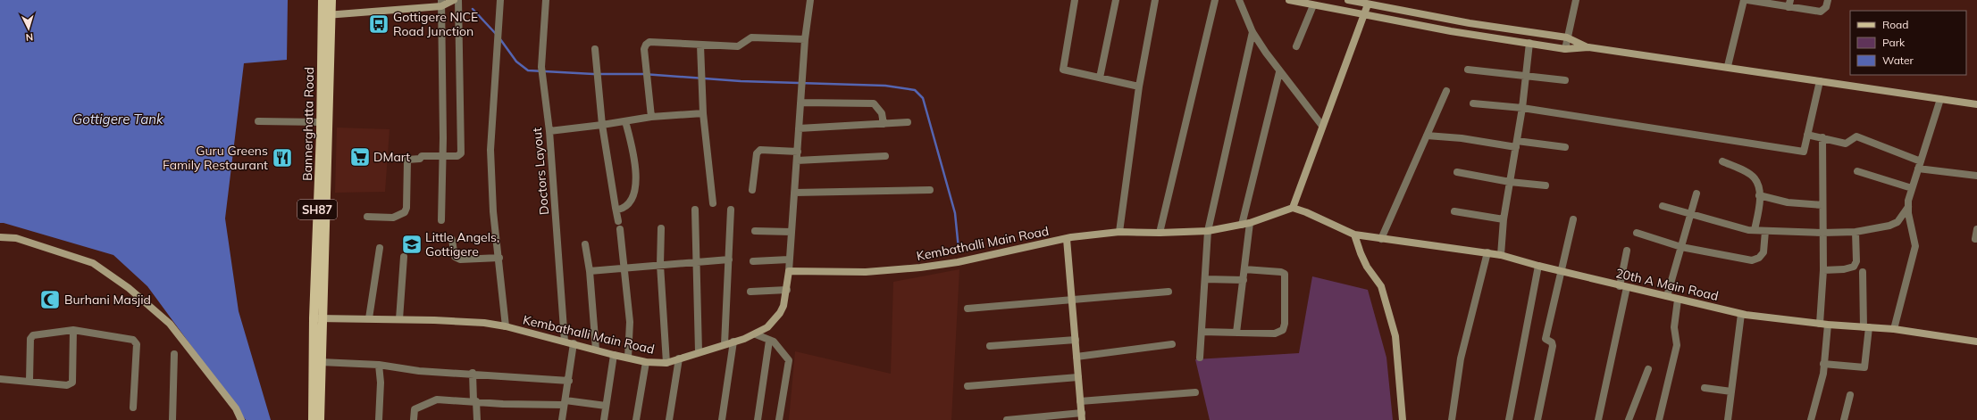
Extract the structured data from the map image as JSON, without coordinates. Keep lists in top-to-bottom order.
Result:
{
  "streets": {
    "main road": ["Bannerghatta Road", "SH87"],
    "street": ["Doctors Layout", "Kembathalli Main Road", "20th A Main Road"]
  },
  "crossings": [
    ["Bannerghatta Road", "Kembathalli Main Road"],
    ["Doctors Layout", "Kembathalli Main Road"]
  ],
  "water": ["Gottigere Tank"],
  "places": {
    "bus stop": ["Gottigere NICE Road Junction"],
    "supermarket": ["DMart"],
    "restaurant": ["Guru Greens Family Restaurant"],
    "school or university": ["Little Angels, Gottigere"],
    "mosque": ["Burhani Masjid"]
  },
  "legend": ["Road", "Park", "Water"],
  "north": "bottom"
}
